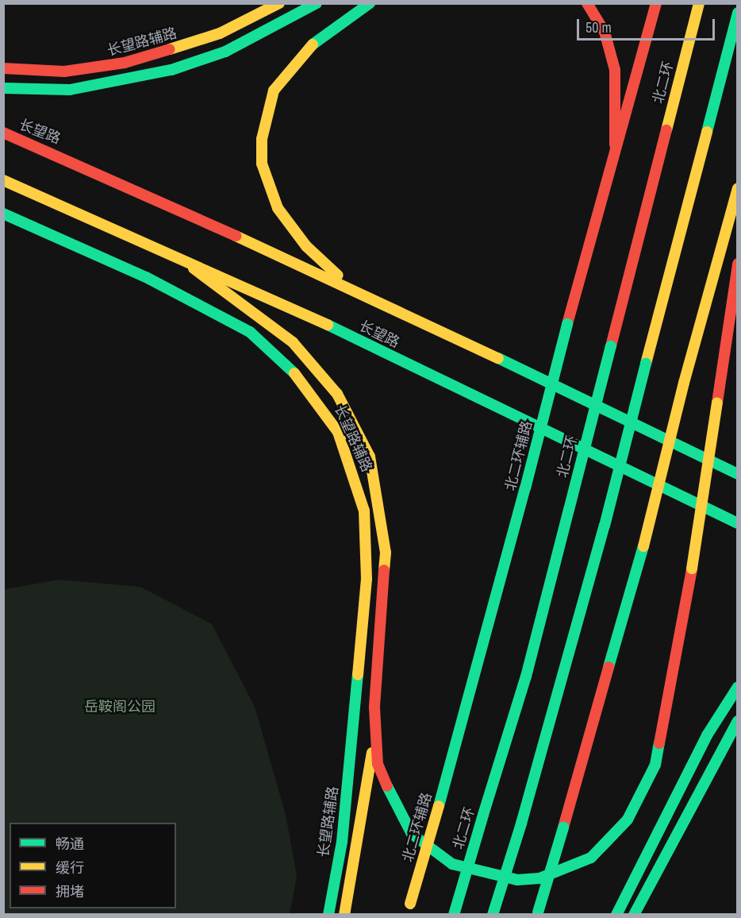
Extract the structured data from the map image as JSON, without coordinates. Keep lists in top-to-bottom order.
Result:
{
  "streets": {
    "main road": [
      "长望路辅路",
      "北二环",
      "长望路",
      "北二环辅路"
    ]
  },
  "parks": ["岳鞍阁公园"],
  "legend": ["畅通", "缓行", "拥堵"],
  "scale_bar": "50 m"
}
